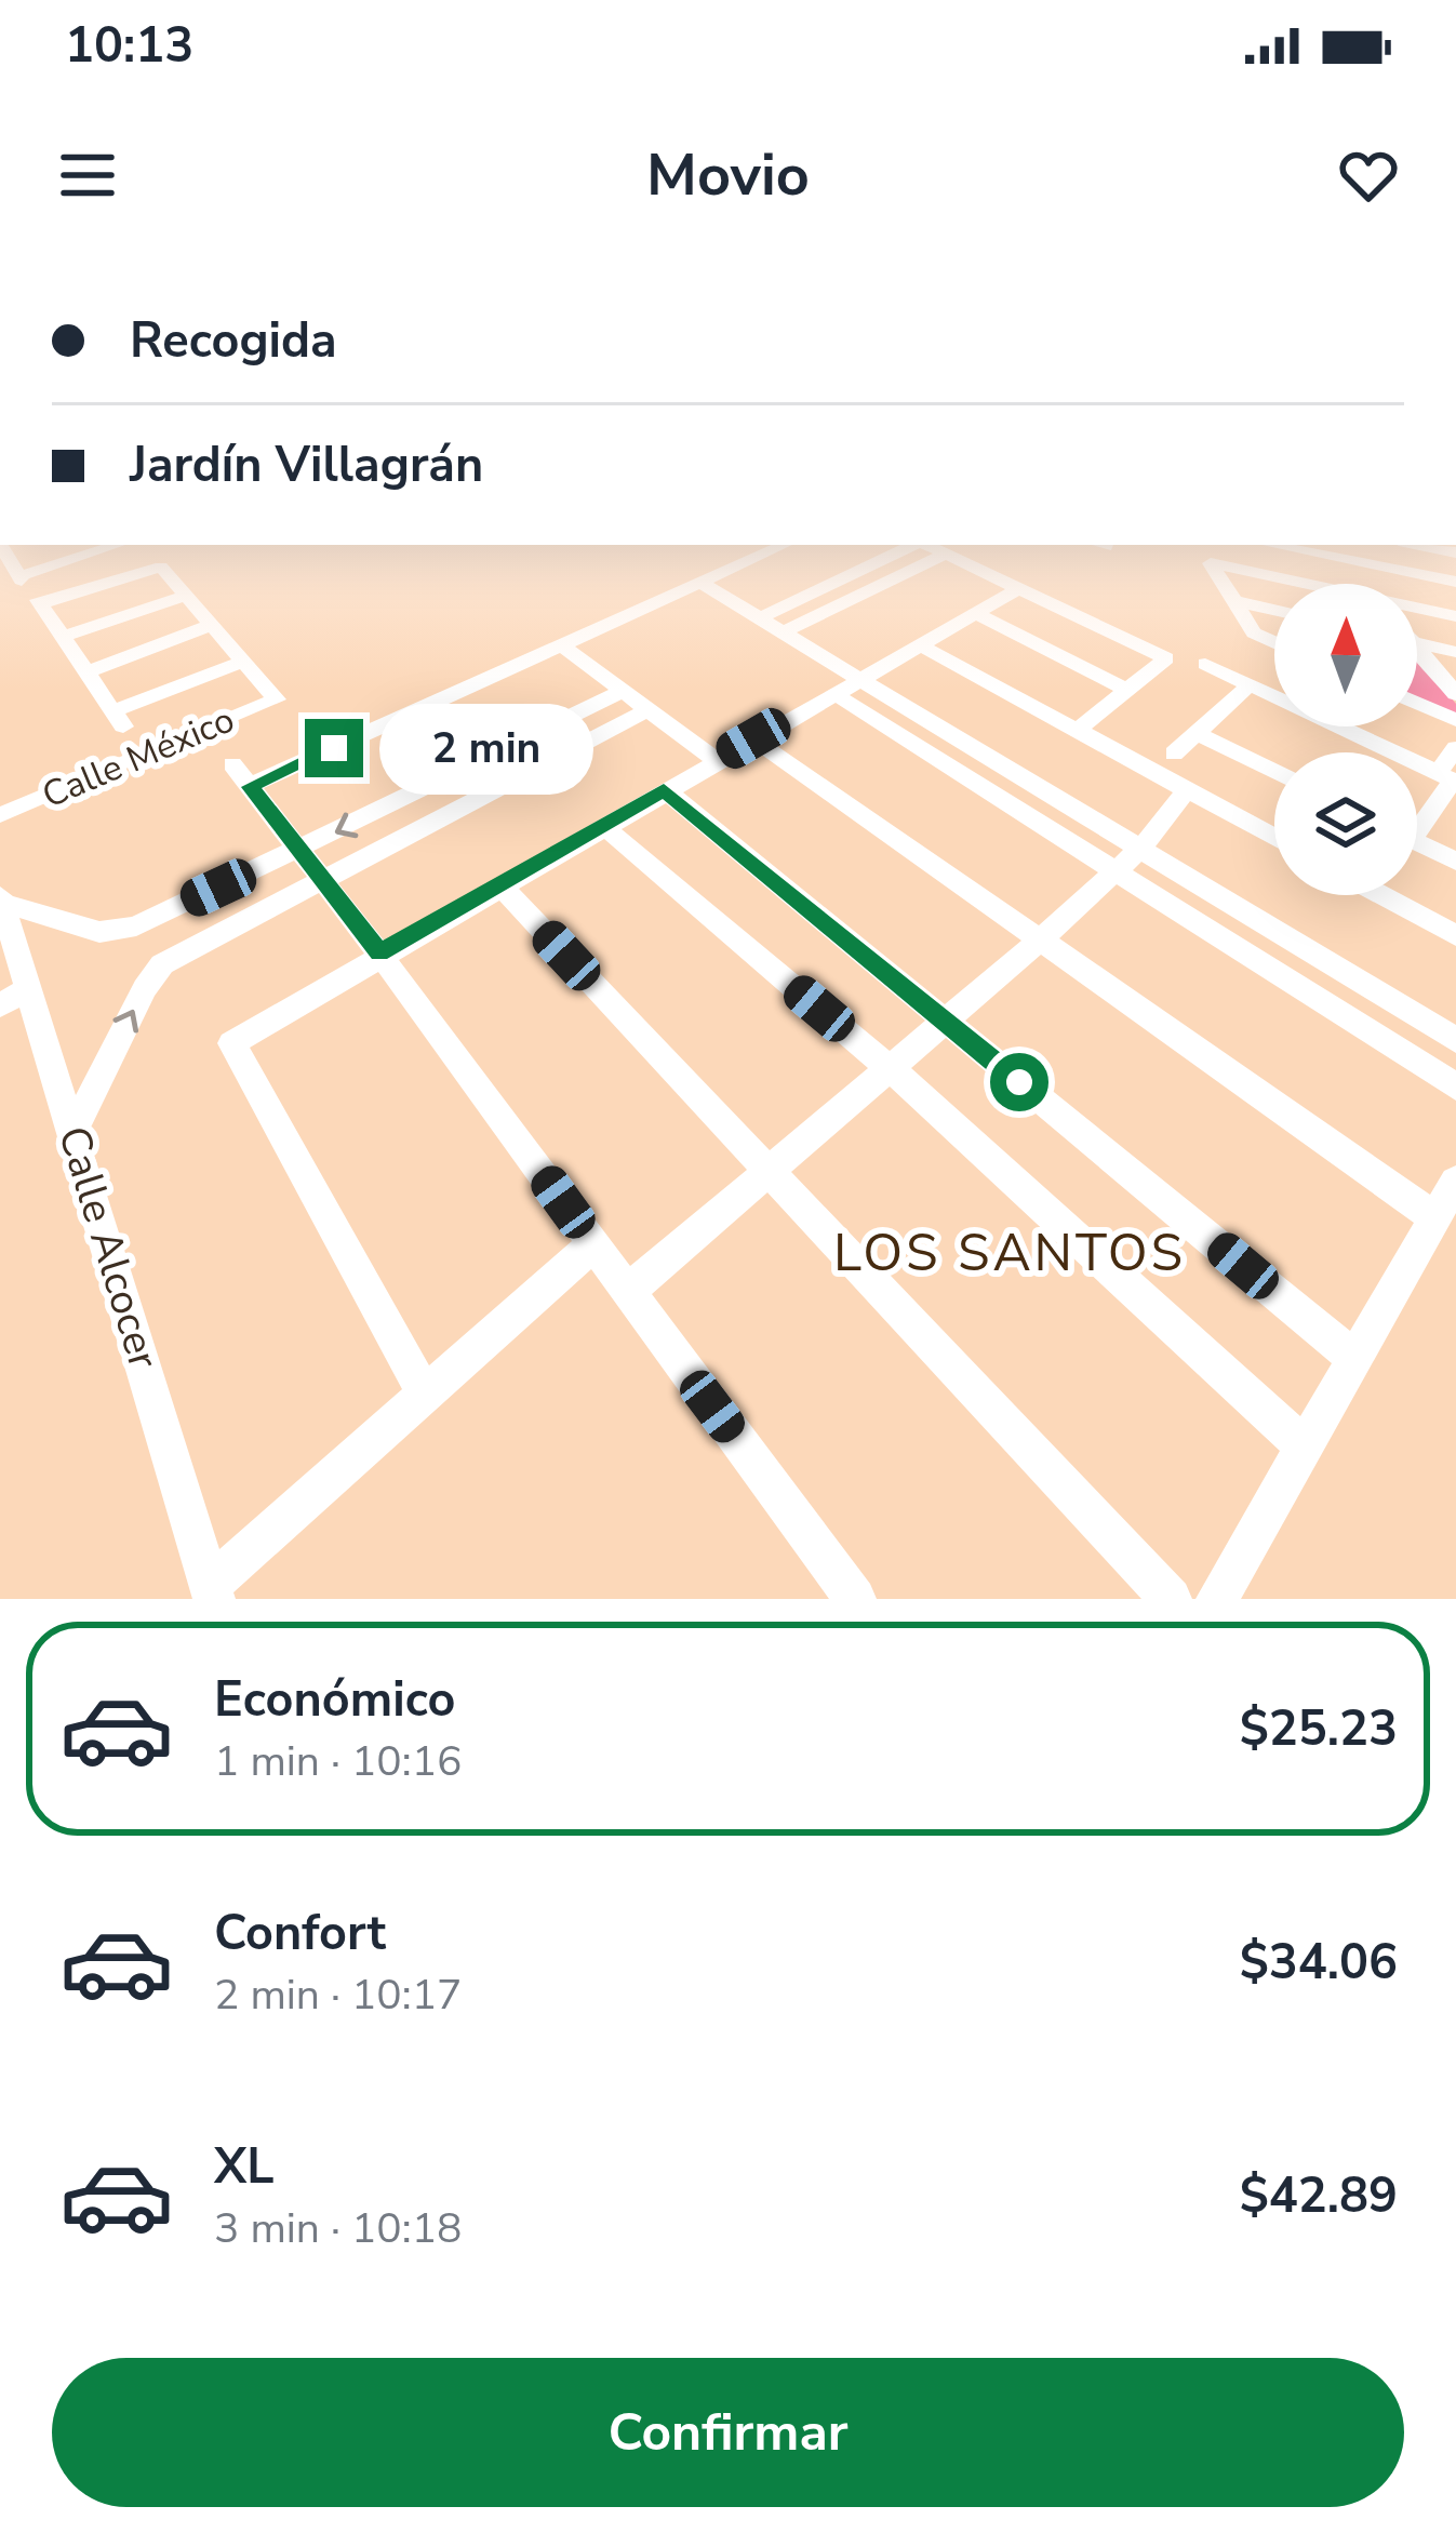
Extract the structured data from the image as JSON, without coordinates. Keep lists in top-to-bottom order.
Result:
{
  "streets": {
    "street": ["Calle México", "Calle Alcocer"]
  },
  "districts": ["LOS SANTOS"],
  "north": "top",
  "page": {
    "status": "10:13",
    "header": "Movio",
    "banner": ["Recogida", "Jardín Villagrán"],
    "bubble": "2 min",
    "list": [
      {
        "name": "Económico",
        "note": "1 min · 10:16",
        "value": "$25.23"
      },
      {
        "name": "Confort",
        "note": "2 min · 10:17",
        "value": "$34.06"
      },
      {
        "name": "XL",
        "note": "3 min · 10:18",
        "value": "$42.89"
      }
    ],
    "buttons": "Confirmar"
  }
}
